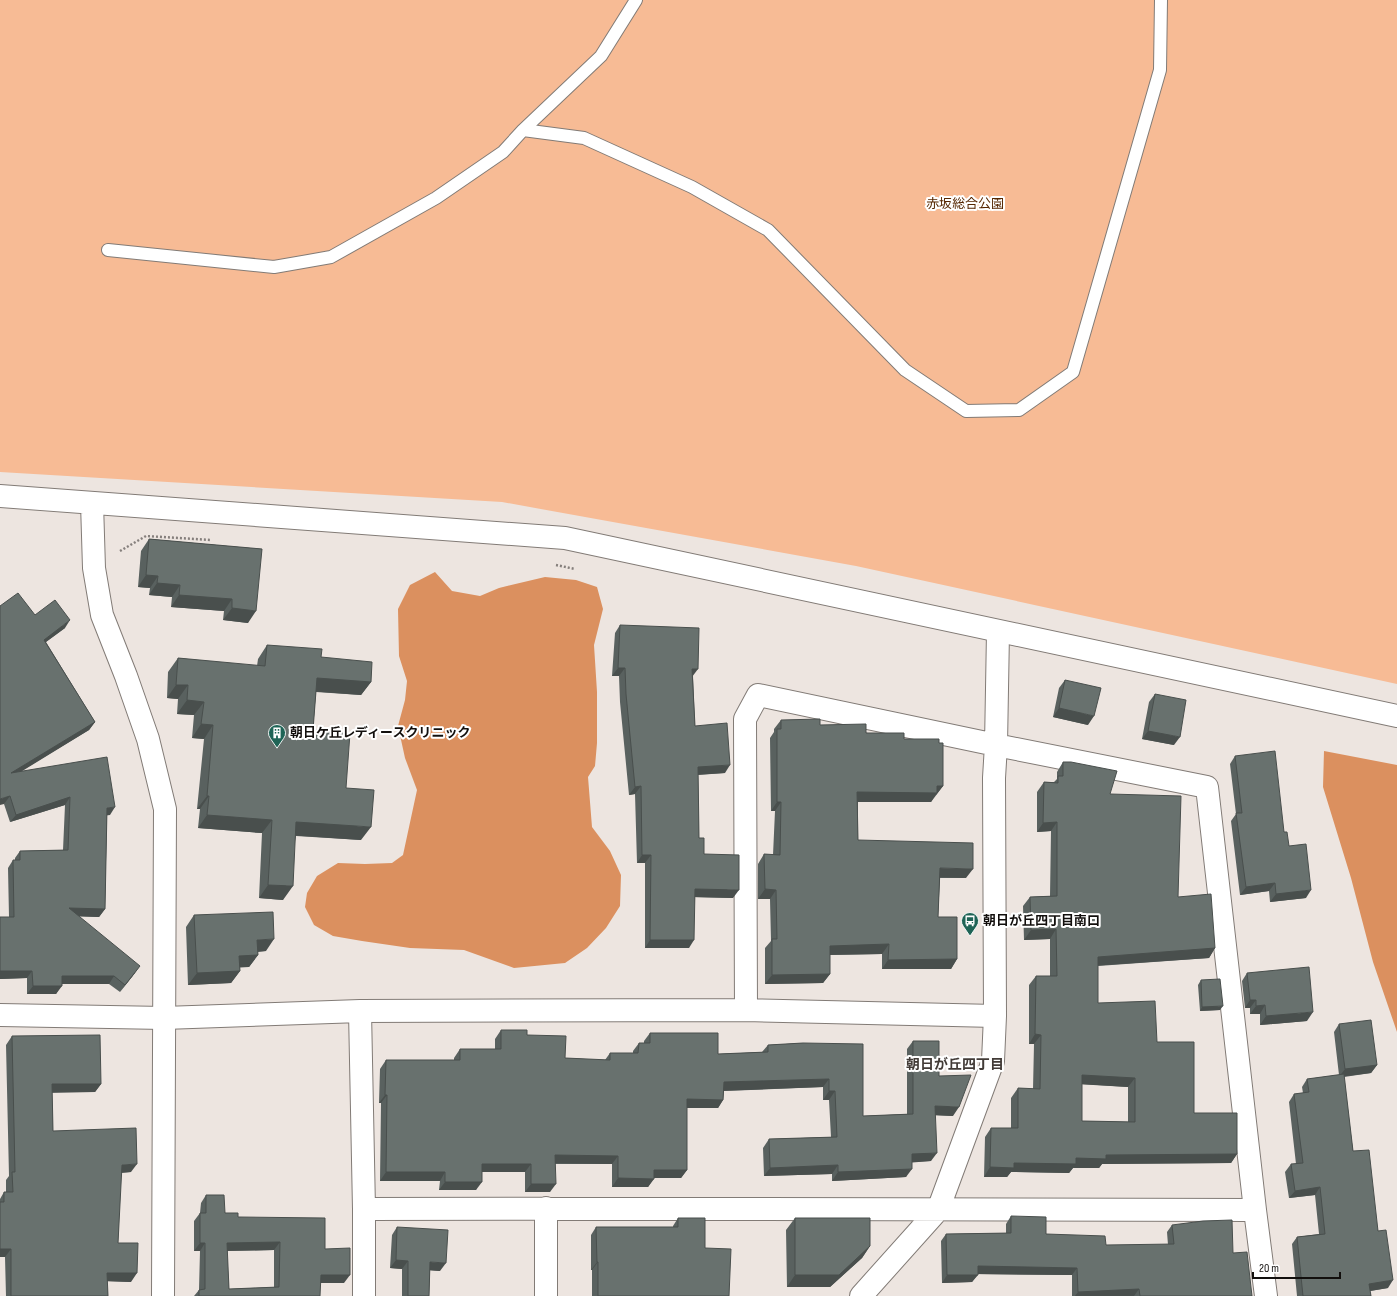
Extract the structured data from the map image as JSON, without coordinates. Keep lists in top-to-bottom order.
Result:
{
  "districts": ["朝日が丘四丁目"],
  "parks": ["赤坂総合公園"],
  "places": {
    "building": ["朝日ケ丘レディースクリニック"],
    "bus stop": ["朝日が丘四丁目南口"]
  },
  "scale_bar": "20 m"
}
